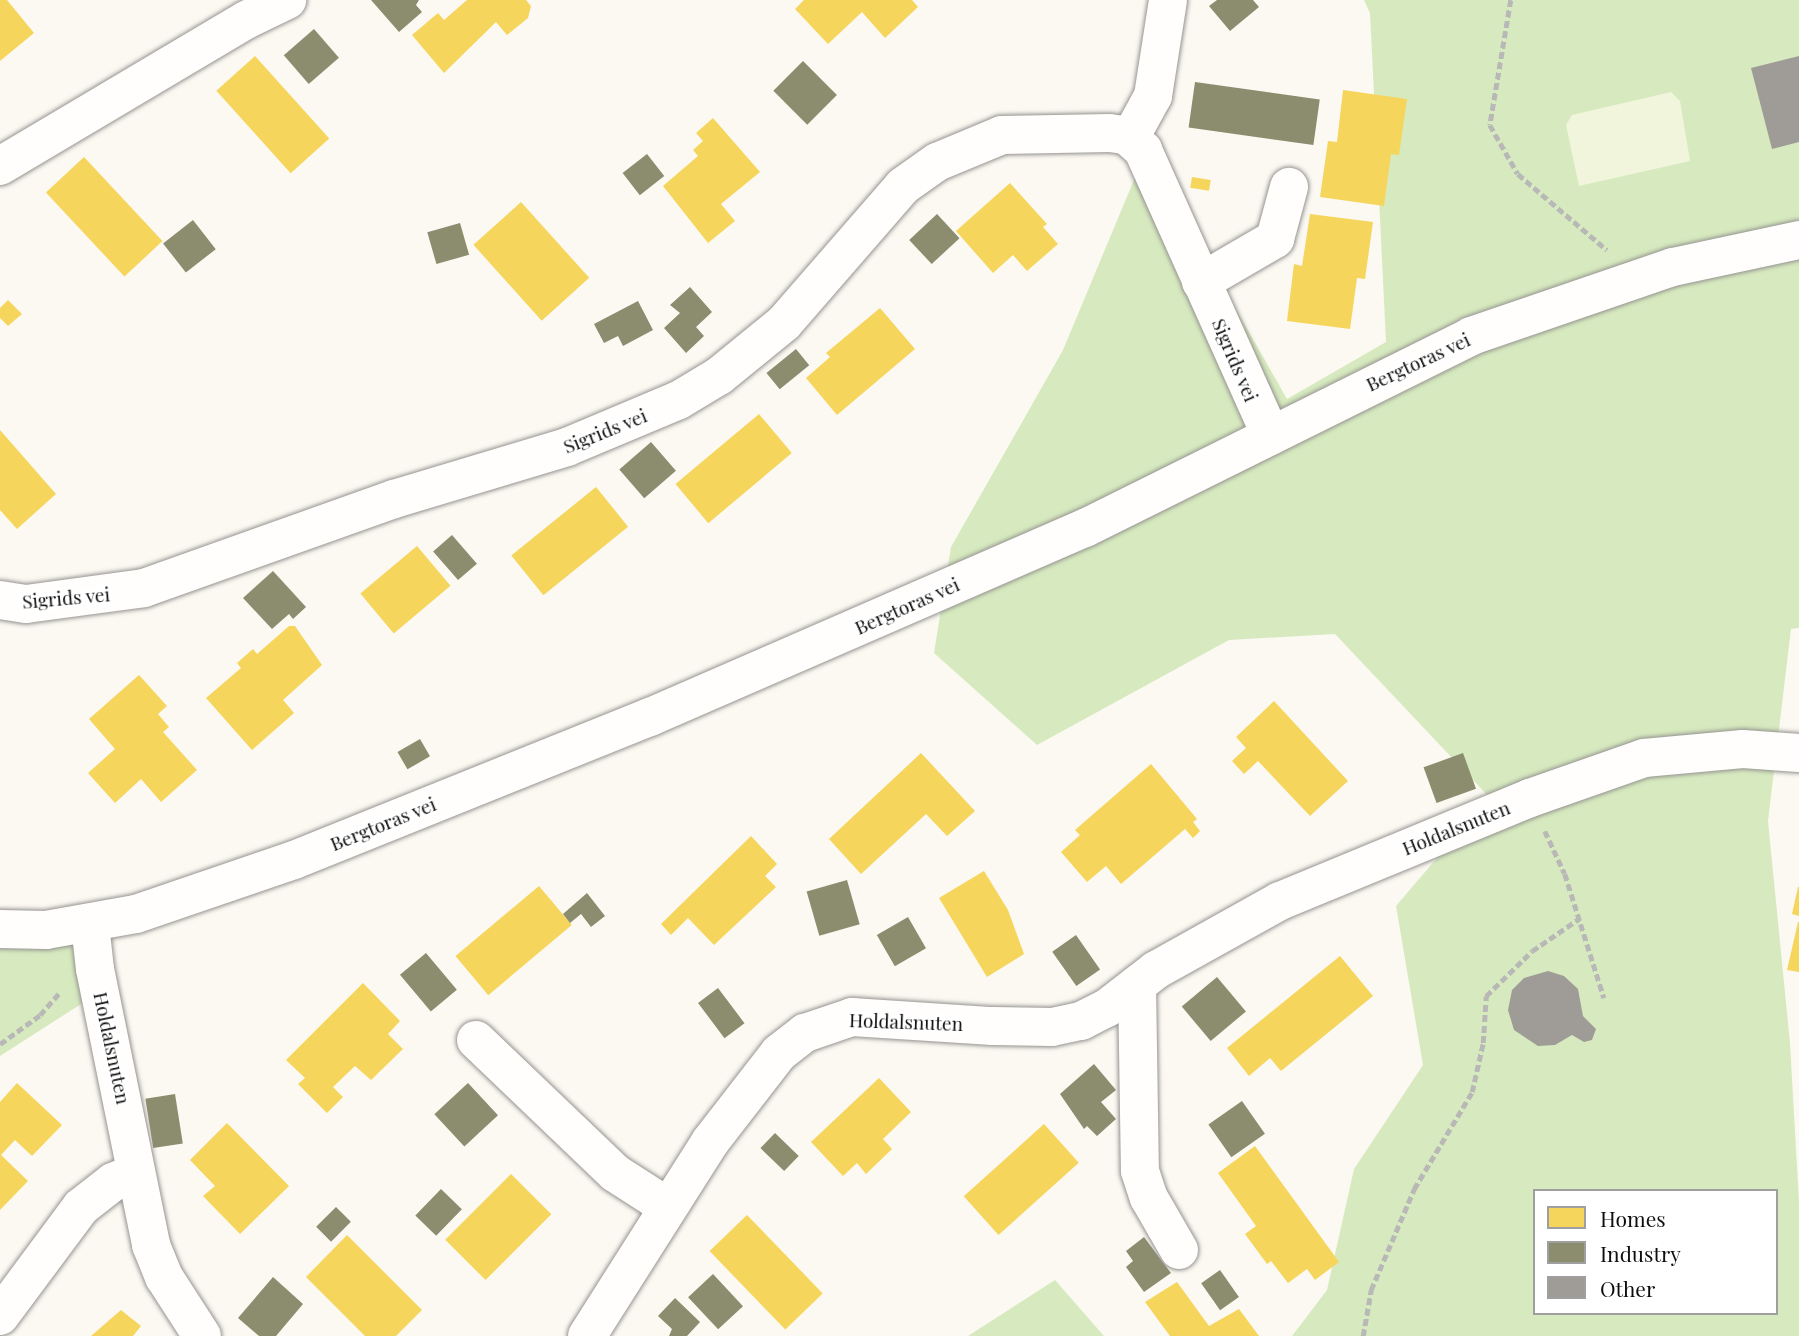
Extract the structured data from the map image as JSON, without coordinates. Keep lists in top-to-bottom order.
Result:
{
  "streets": {
    "street": ["Sigrids vei", "Bergtoras vei", "Holdalsnuten"]
  },
  "crossings": [
    ["Sigrids vei", "Bergtoras vei"],
    ["Bergtoras vei", "Holdalsnuten"]
  ],
  "legend": ["Homes", "Industry", "Other"]
}
